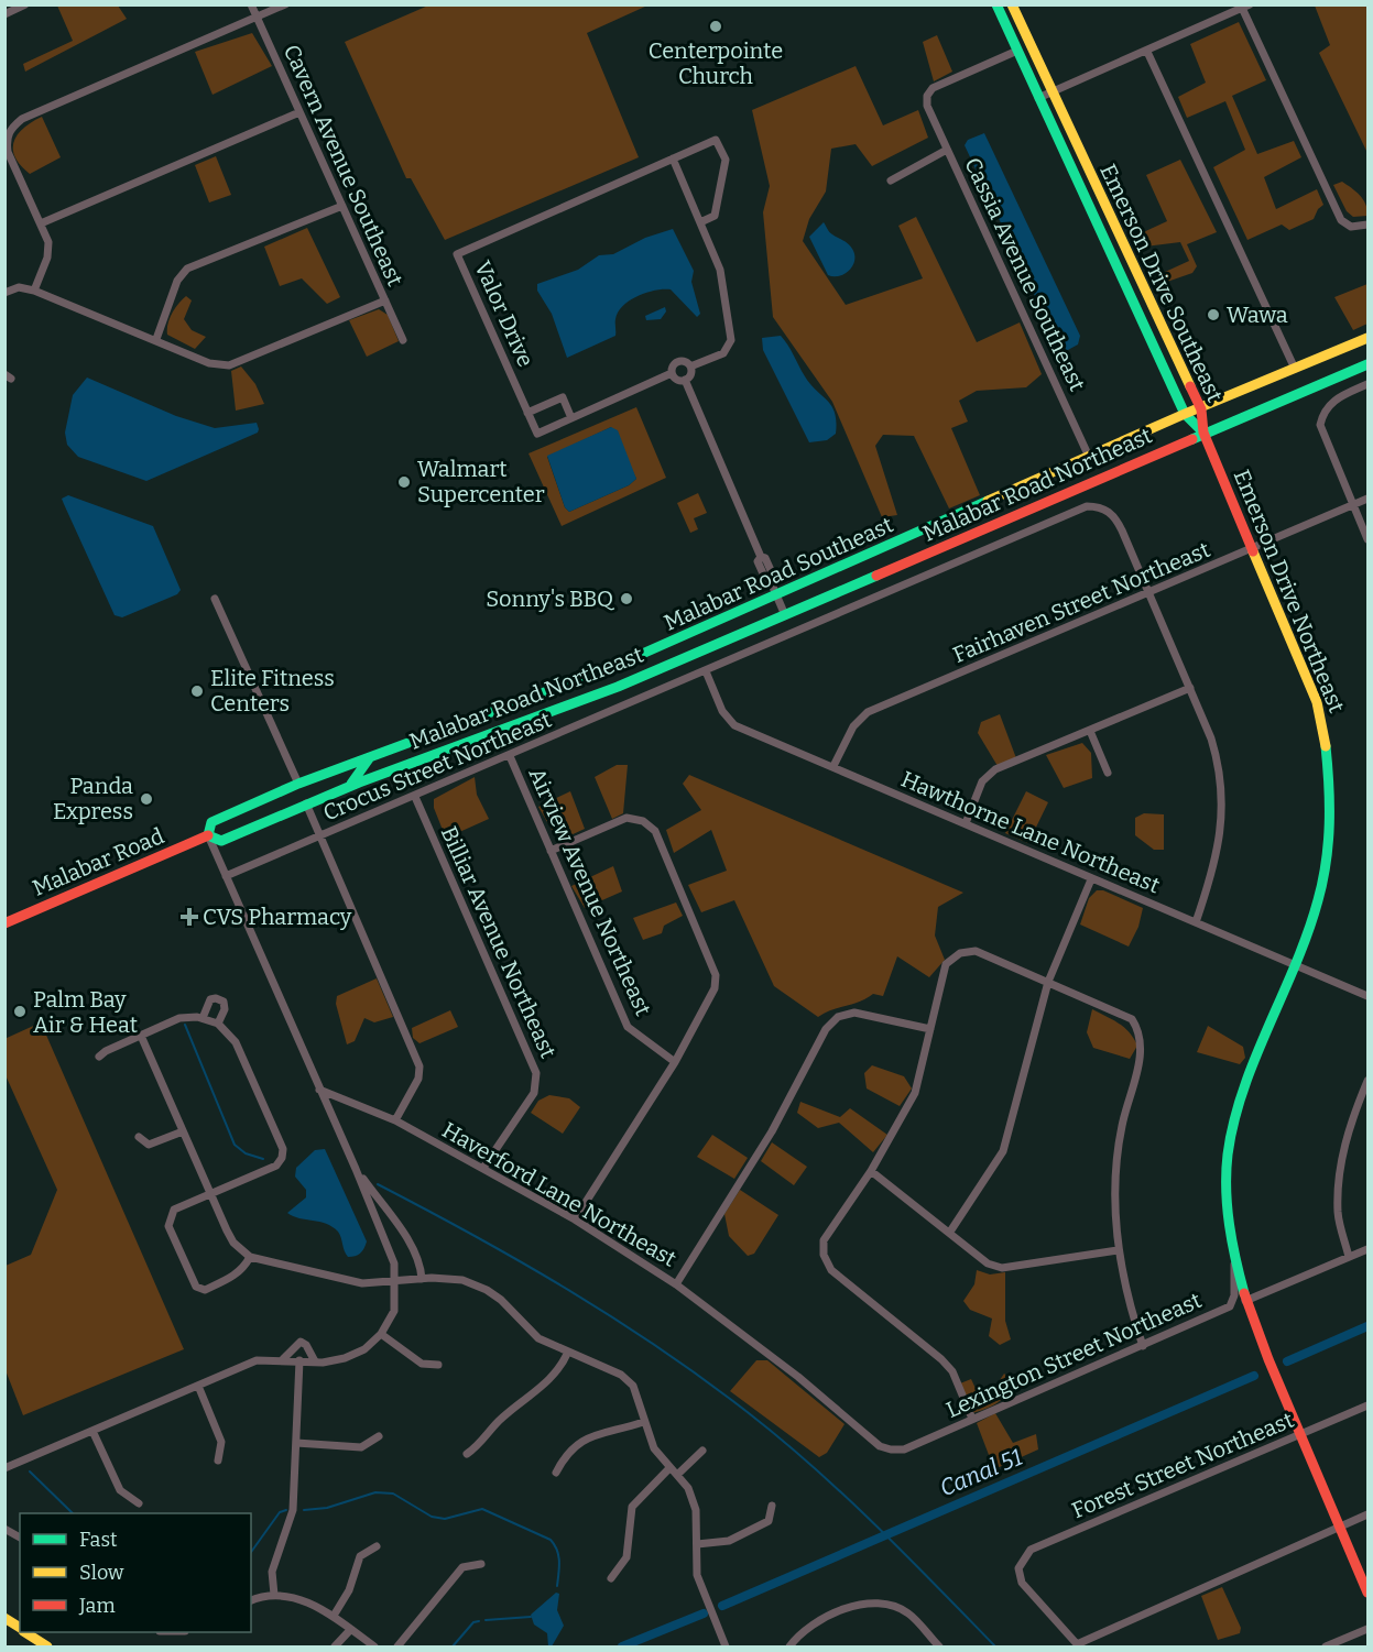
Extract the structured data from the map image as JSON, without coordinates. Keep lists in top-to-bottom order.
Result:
{
  "streets": {
    "main road": [
      "Emerson Drive Southeast",
      "Malabar Road Northeast",
      "Malabar Road Southeast",
      "Emerson Drive Northeast",
      "Malabar Road"
    ],
    "street": [
      "Cavern Avenue Southeast",
      "Cassia Avenue Southeast",
      "Valor Drive",
      "Fairhaven Street Northeast",
      "Crocus Street Northeast",
      "Hawthorne Lane Northeast",
      "Airview Avenue Northeast",
      "Billiar Avenue Northeast",
      "Haverford Lane Northeast",
      "Lexington Street Northeast",
      "Forest Street Northeast"
    ]
  },
  "crossings": [
    ["Cassia Avenue Southeast", "Emerson Drive Southeast"],
    ["Cassia Avenue Southeast", "Malabar Road Southeast"],
    ["Emerson Drive Southeast", "Malabar Road Northeast"],
    ["Emerson Drive Southeast", "Malabar Road Southeast"],
    ["Emerson Drive Southeast", "Emerson Drive Northeast"],
    ["Malabar Road Northeast", "Malabar Road Southeast"],
    ["Malabar Road Northeast", "Emerson Drive Northeast"],
    ["Malabar Road Northeast", "Malabar Road"],
    ["Malabar Road Southeast", "Malabar Road"],
    ["Emerson Drive Northeast", "Fairhaven Street Northeast"],
    ["Emerson Drive Northeast", "Hawthorne Lane Northeast"],
    ["Emerson Drive Northeast", "Lexington Street Northeast"],
    ["Emerson Drive Northeast", "Forest Street Northeast"],
    ["Fairhaven Street Northeast", "Crocus Street Northeast"],
    ["Fairhaven Street Northeast", "Hawthorne Lane Northeast"],
    ["Crocus Street Northeast", "Hawthorne Lane Northeast"],
    ["Crocus Street Northeast", "Airview Avenue Northeast"],
    ["Crocus Street Northeast", "Billiar Avenue Northeast"],
    ["Billiar Avenue Northeast", "Haverford Lane Northeast"],
    ["Haverford Lane Northeast", "Lexington Street Northeast"]
  ],
  "water": ["Canal 51"],
  "places": {
    "other": [
      "Centerpointe Church",
      "Wawa",
      "Walmart Supercenter",
      "Sonny's BBQ",
      "Elite Fitness Centers",
      "Panda Express",
      "Palm Bay Air & Heat"
    ],
    "health": ["CVS Pharmacy"]
  },
  "legend": ["Fast", "Slow", "Jam"]
}
